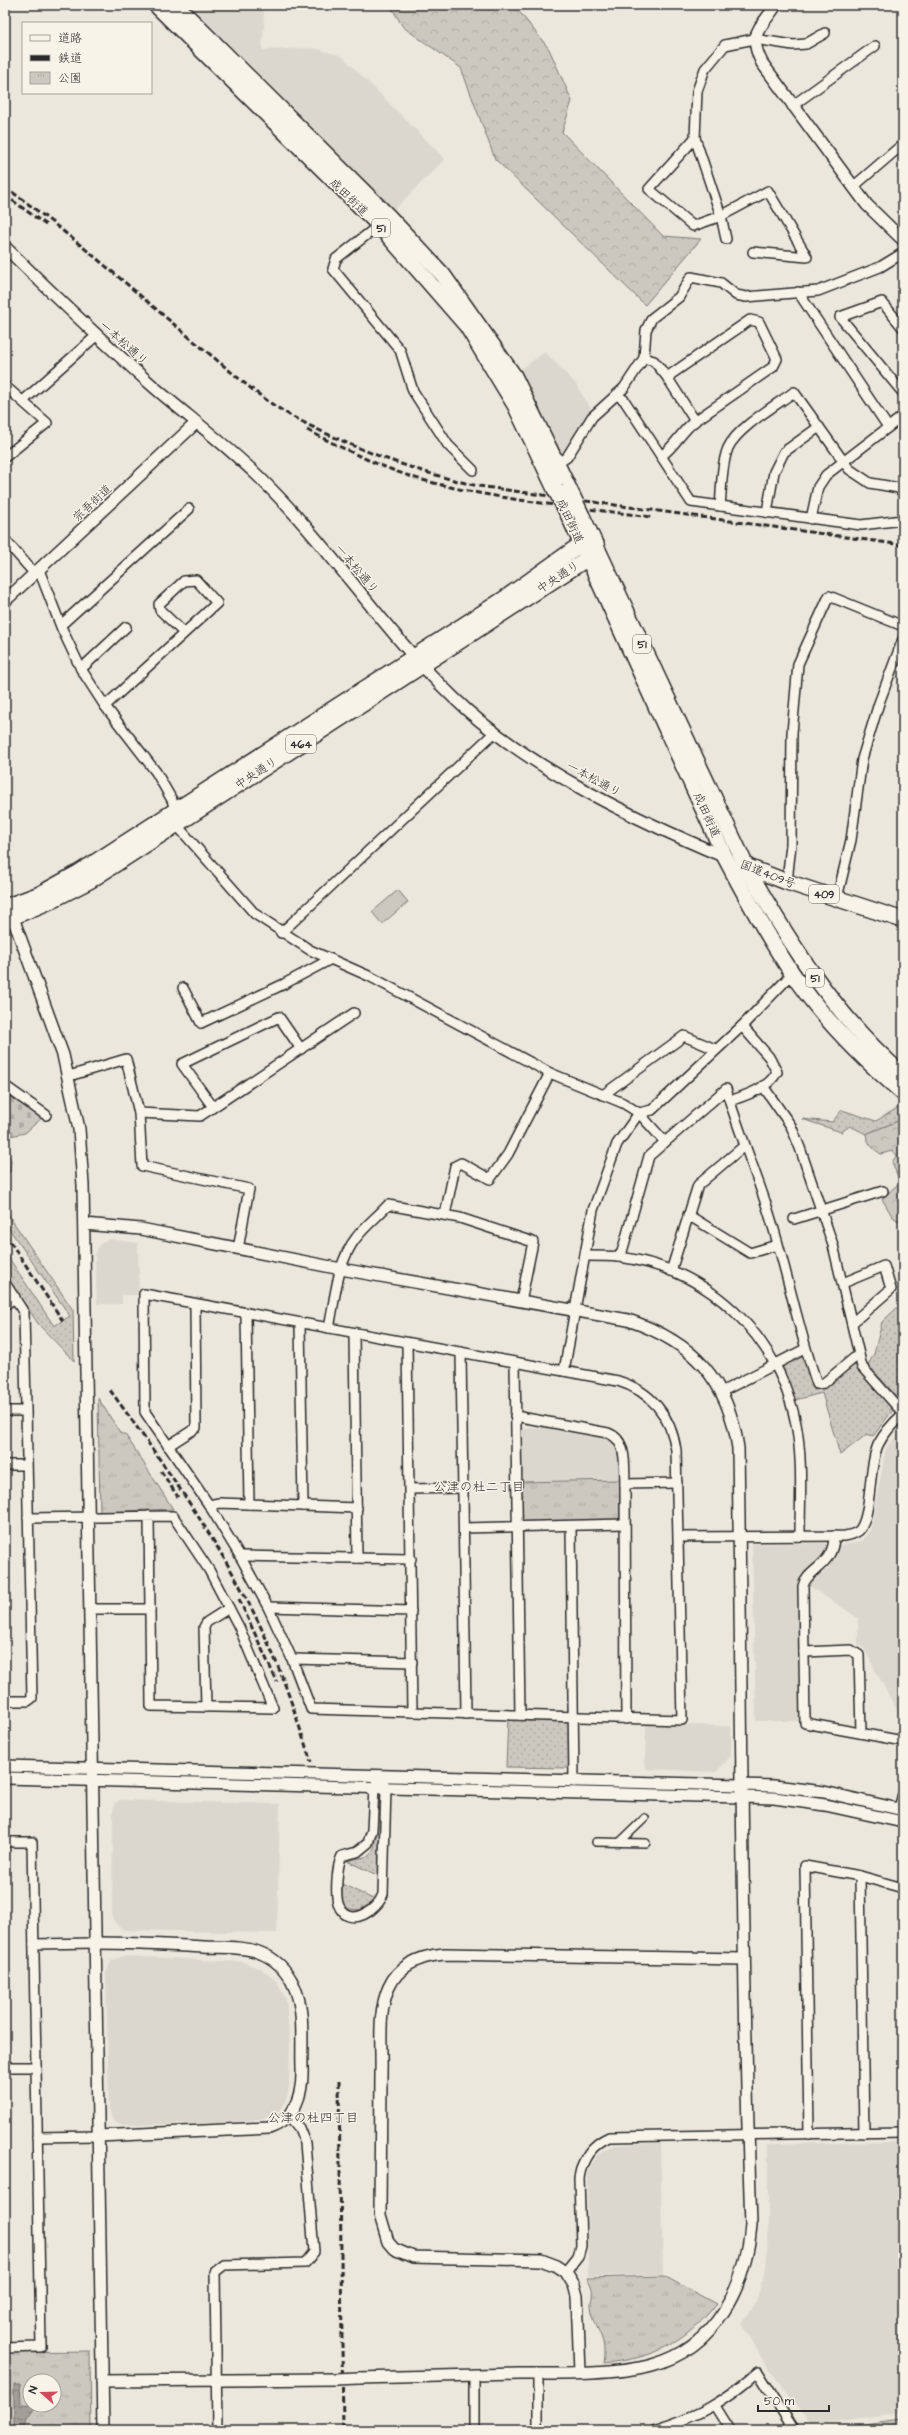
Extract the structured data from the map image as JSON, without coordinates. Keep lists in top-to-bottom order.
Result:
{
  "streets": {
    "highway": [
      "成田街道",
      "51",
      "中央通り",
      "464",
      "国道409号",
      "409"
    ],
    "street": ["一本松通り", "宗吾街道"]
  },
  "crossings": [
    ["成田街道", "一本松通り"],
    ["成田街道", "中央通り"],
    ["成田街道", "国道409号"],
    ["一本松通り", "宗吾街道"],
    ["一本松通り", "中央通り"],
    ["一本松通り", "国道409号"]
  ],
  "districts": ["公津の杜二丁目", "公津の杜四丁目"],
  "legend": ["道路", "鉄道", "公園"],
  "scale_bar": "50 m",
  "north": "left"
}
